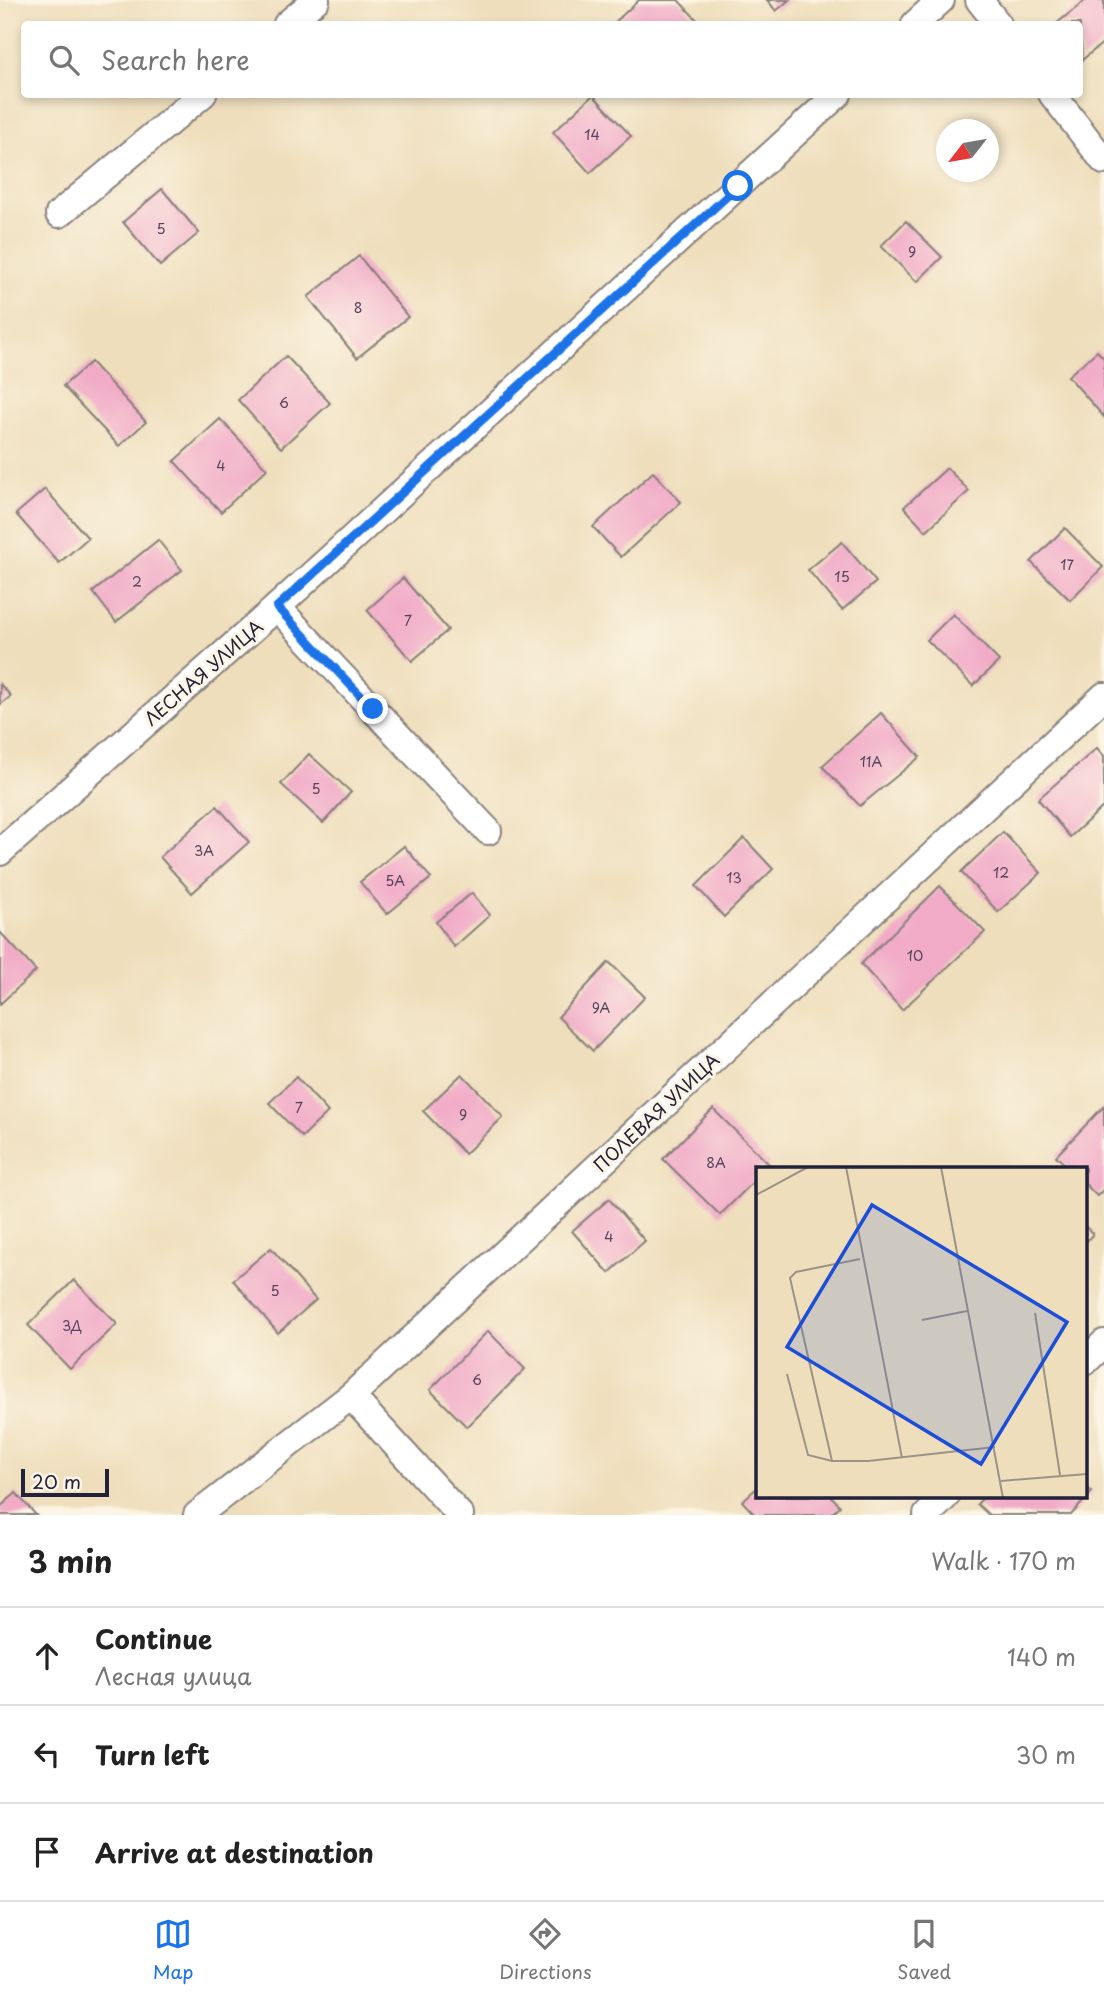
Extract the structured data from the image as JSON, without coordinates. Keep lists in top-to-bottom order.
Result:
{
  "streets": {
    "street": ["ЛЕСНАЯ УЛИЦА", "ПОЛЕВАЯ УЛИЦА"]
  },
  "house_numbers": [
    "14",
    "5",
    "9",
    "8",
    "6",
    "4",
    "17",
    "15",
    "2",
    "7",
    "11А",
    "5",
    "3А",
    "12",
    "13",
    "5А",
    "10",
    "9А",
    "7",
    "9",
    "8А",
    "4",
    "5",
    "3Д",
    "6"
  ],
  "scale_bar": "20 m",
  "north": "bottom left",
  "page": {
    "search": "Search here",
    "scale": "20 m",
    "heading": ["3 min", "Walk · 170 m"],
    "list": [
      ["Continue", "Лесная улица", "140 m"],
      ["Turn left", "30 m"],
      "Arrive at destination"
    ],
    "nav": ["Map", "Directions", "Saved"]
  }
}
